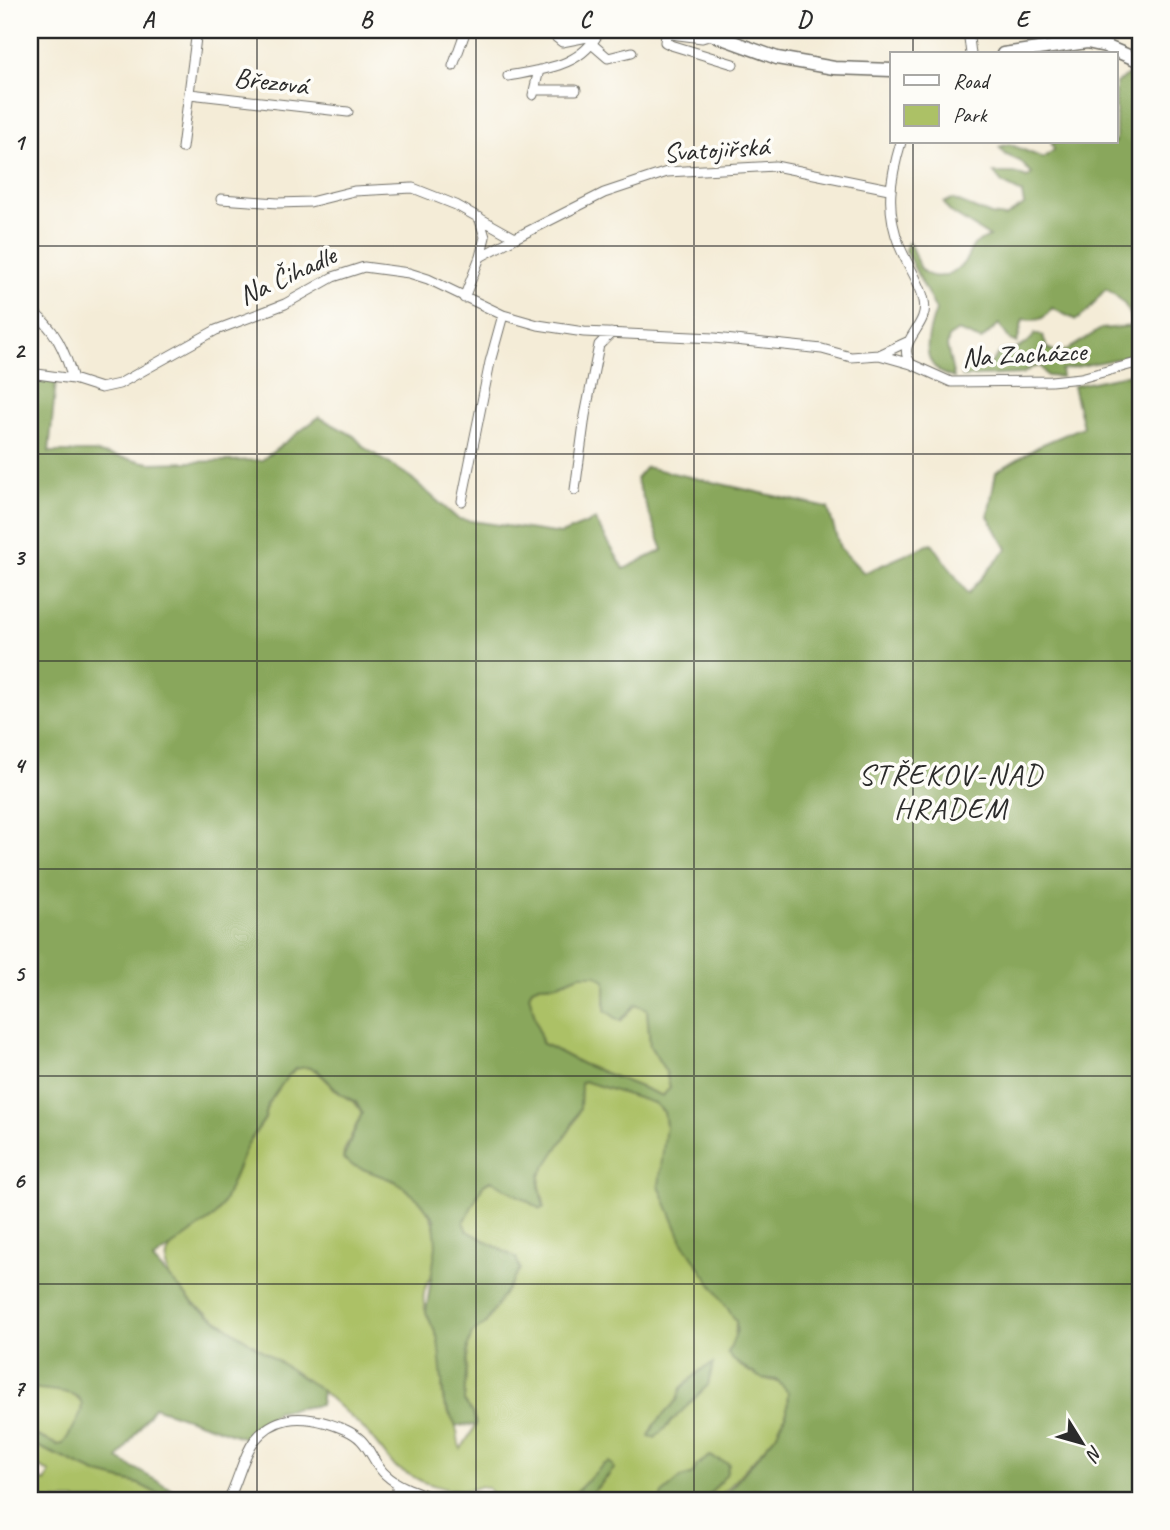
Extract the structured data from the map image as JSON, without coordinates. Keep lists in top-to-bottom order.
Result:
{
  "streets": {
    "street": [
      "Březová",
      "Svatojiřská",
      "Na Čihadle",
      "Na Zacházce"
    ]
  },
  "crossings": [
    ["Na Čihadle", "Na Zacházce"]
  ],
  "districts": ["STŘEKOV-NAD HRADEM"],
  "legend": ["Road", "Park"],
  "north": "bottom right",
  "grid": {
    "columns": [
      "A",
      "B",
      "C",
      "D",
      "E"
    ],
    "rows": [
      "1",
      "2",
      "3",
      "4",
      "5",
      "6",
      "7"
    ]
  }
}
